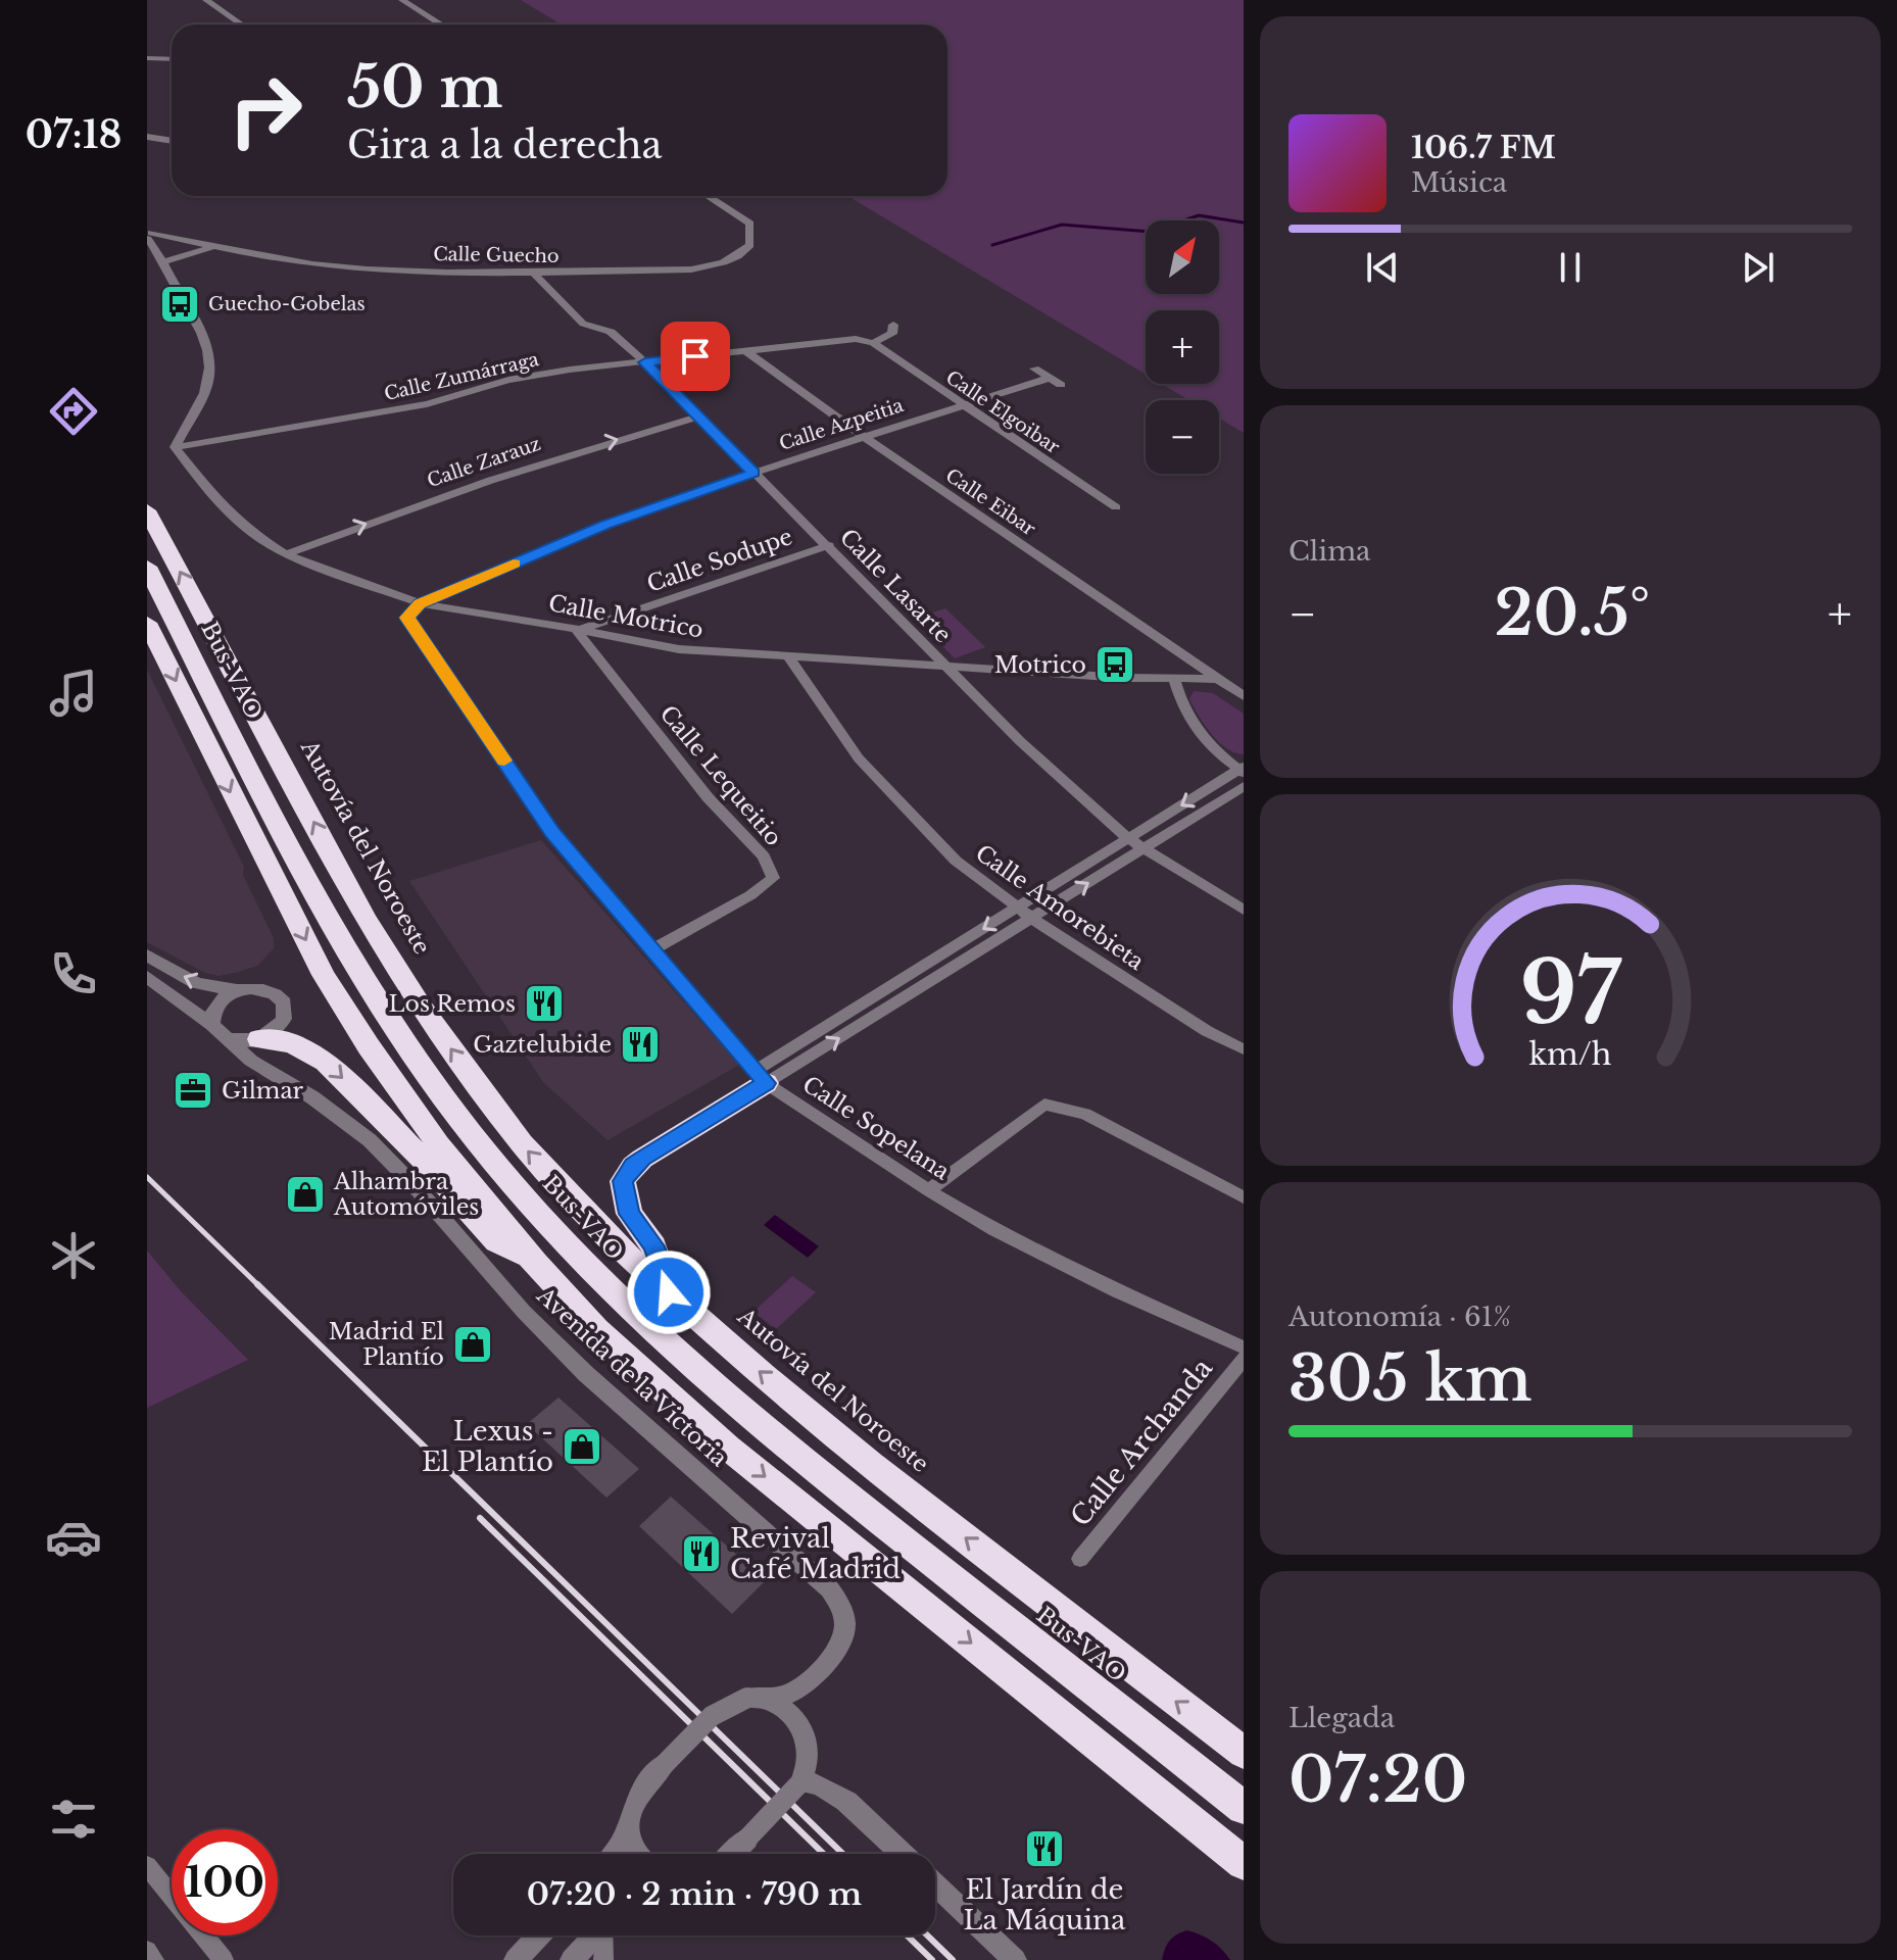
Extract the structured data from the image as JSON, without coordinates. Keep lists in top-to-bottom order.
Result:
{
  "streets": {
    "highway": ["Bus-VAO", "Autovía del Noroeste"],
    "street": [
      "Calle Guecho",
      "Calle Zumárraga",
      "Calle Elgoibar",
      "Calle Azpeitia",
      "Calle Zarauz",
      "Calle Eibar",
      "Calle Sodupe",
      "Calle Lasarte",
      "Calle Motrico",
      "Calle Lequeitio",
      "Calle Amorebieta",
      "Calle Sopelana",
      "Avenida de la Victoria",
      "Calle Archanda"
    ]
  },
  "crossings": [
    ["Calle Guecho", "Calle Lasarte"],
    ["Calle Zumárraga", "Calle Elgoibar"],
    ["Calle Zumárraga", "Calle Eibar"],
    ["Calle Zumárraga", "Calle Lasarte"],
    ["Calle Zumárraga", "Calle Motrico"],
    ["Calle Elgoibar", "Calle Azpeitia"],
    ["Calle Azpeitia", "Calle Eibar"],
    ["Calle Azpeitia", "Calle Lasarte"],
    ["Calle Azpeitia", "Calle Motrico"],
    ["Calle Azpeitia", "Calle Sopelana"],
    ["Calle Zarauz", "Calle Lasarte"],
    ["Calle Zarauz", "Calle Motrico"],
    ["Calle Eibar", "Calle Motrico"],
    ["Calle Sodupe", "Calle Lasarte"],
    ["Calle Sodupe", "Calle Motrico"],
    ["Calle Sodupe", "Calle Lequeitio"],
    ["Calle Lasarte", "Calle Motrico"],
    ["Calle Motrico", "Calle Lequeitio"],
    ["Calle Motrico", "Calle Amorebieta"],
    ["Calle Motrico", "Calle Sopelana"],
    ["Calle Lequeitio", "Calle Sopelana"]
  ],
  "one_way": ["Calle Zarauz"],
  "places": {
    "bus stop": ["Guecho-Gobelas", "Motrico"],
    "restaurant": [
      "Los Remos",
      "Gaztelubide",
      "Revival Café Madrid",
      "El Jardín de La Máquina"
    ],
    "office": ["Gilmar"],
    "shop": ["Alhambra Automóviles", "Madrid El Plantío", "Lexus - El Plantío"]
  },
  "north": "top right",
  "page": {
    "tabs": "07:18",
    "turn": ["50 m", "Gira a la derecha"],
    "song": ["106.7 FM", "Música"],
    "map_buttons": ["+", "−"],
    "tile": [
      "Clima",
      ["Autonomía · 61%", "305 km"],
      ["Llegada", "07:20"]
    ],
    "heat": ["−", "20.5°", "+"],
    "limit": "100",
    "trip": "07:20 · 2 min · 790 m",
    "gauge": ["97", "km/h"]
  }
}
